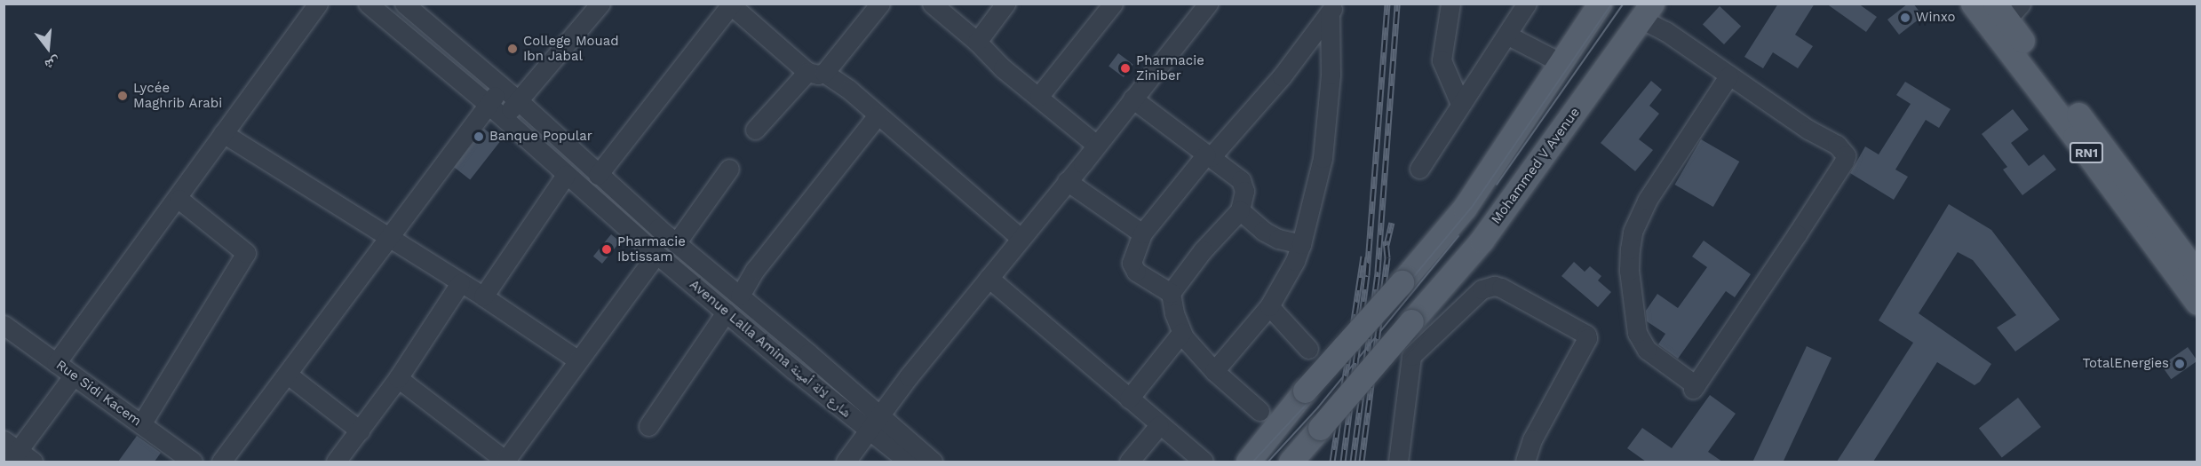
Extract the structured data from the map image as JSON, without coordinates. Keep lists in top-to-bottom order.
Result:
{
  "streets": {
    "main road": ["RN1", "Mohammed V Avenue"],
    "street": ["Avenue Lalla Amina شارع لالة أمينة", "Rue Sidi Kacem"]
  },
  "places": [
    "Winxo",
    "College Mouad Ibn Jabal",
    "Pharmacie Ziniber",
    "Lycée Maghrib Arabi",
    "Banque Popular",
    "Pharmacie Ibtissam",
    "TotalEnergies"
  ],
  "north": "bottom"
}
